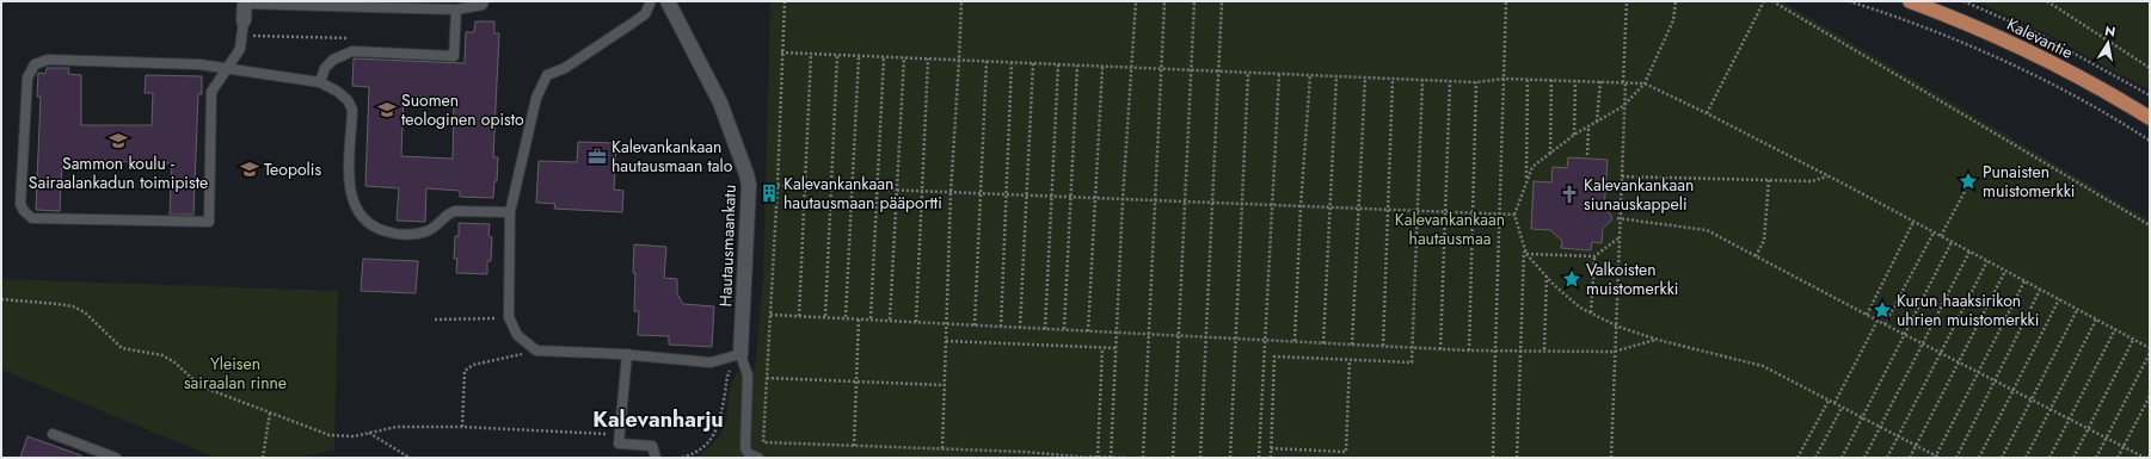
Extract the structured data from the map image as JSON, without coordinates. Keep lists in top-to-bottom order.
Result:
{
  "streets": {
    "main road": ["Kalevantie"],
    "street": ["Hautausmaankatu"]
  },
  "districts": ["Kalevanharju"],
  "parks": ["Kalevankankaan hautausmaa", "Yleisen sairaalan rinne"],
  "places": {
    "school or university": ["Suomen teologinen opisto", "Sammon koulu - Sairaalankadun toimipiste", "Teopolis"],
    "office": ["Kalevankankaan hautausmaan talo"],
    "place": ["Punaisten muistomerkki", "Valkoisten muistomerkki", "Kurun haaksirikon uhrien muistomerkki"],
    "building": ["Kalevankankaan hautausmaan pääportti"],
    "church": ["Kalevankankaan siunauskappeli"]
  },
  "north": "top"
}
